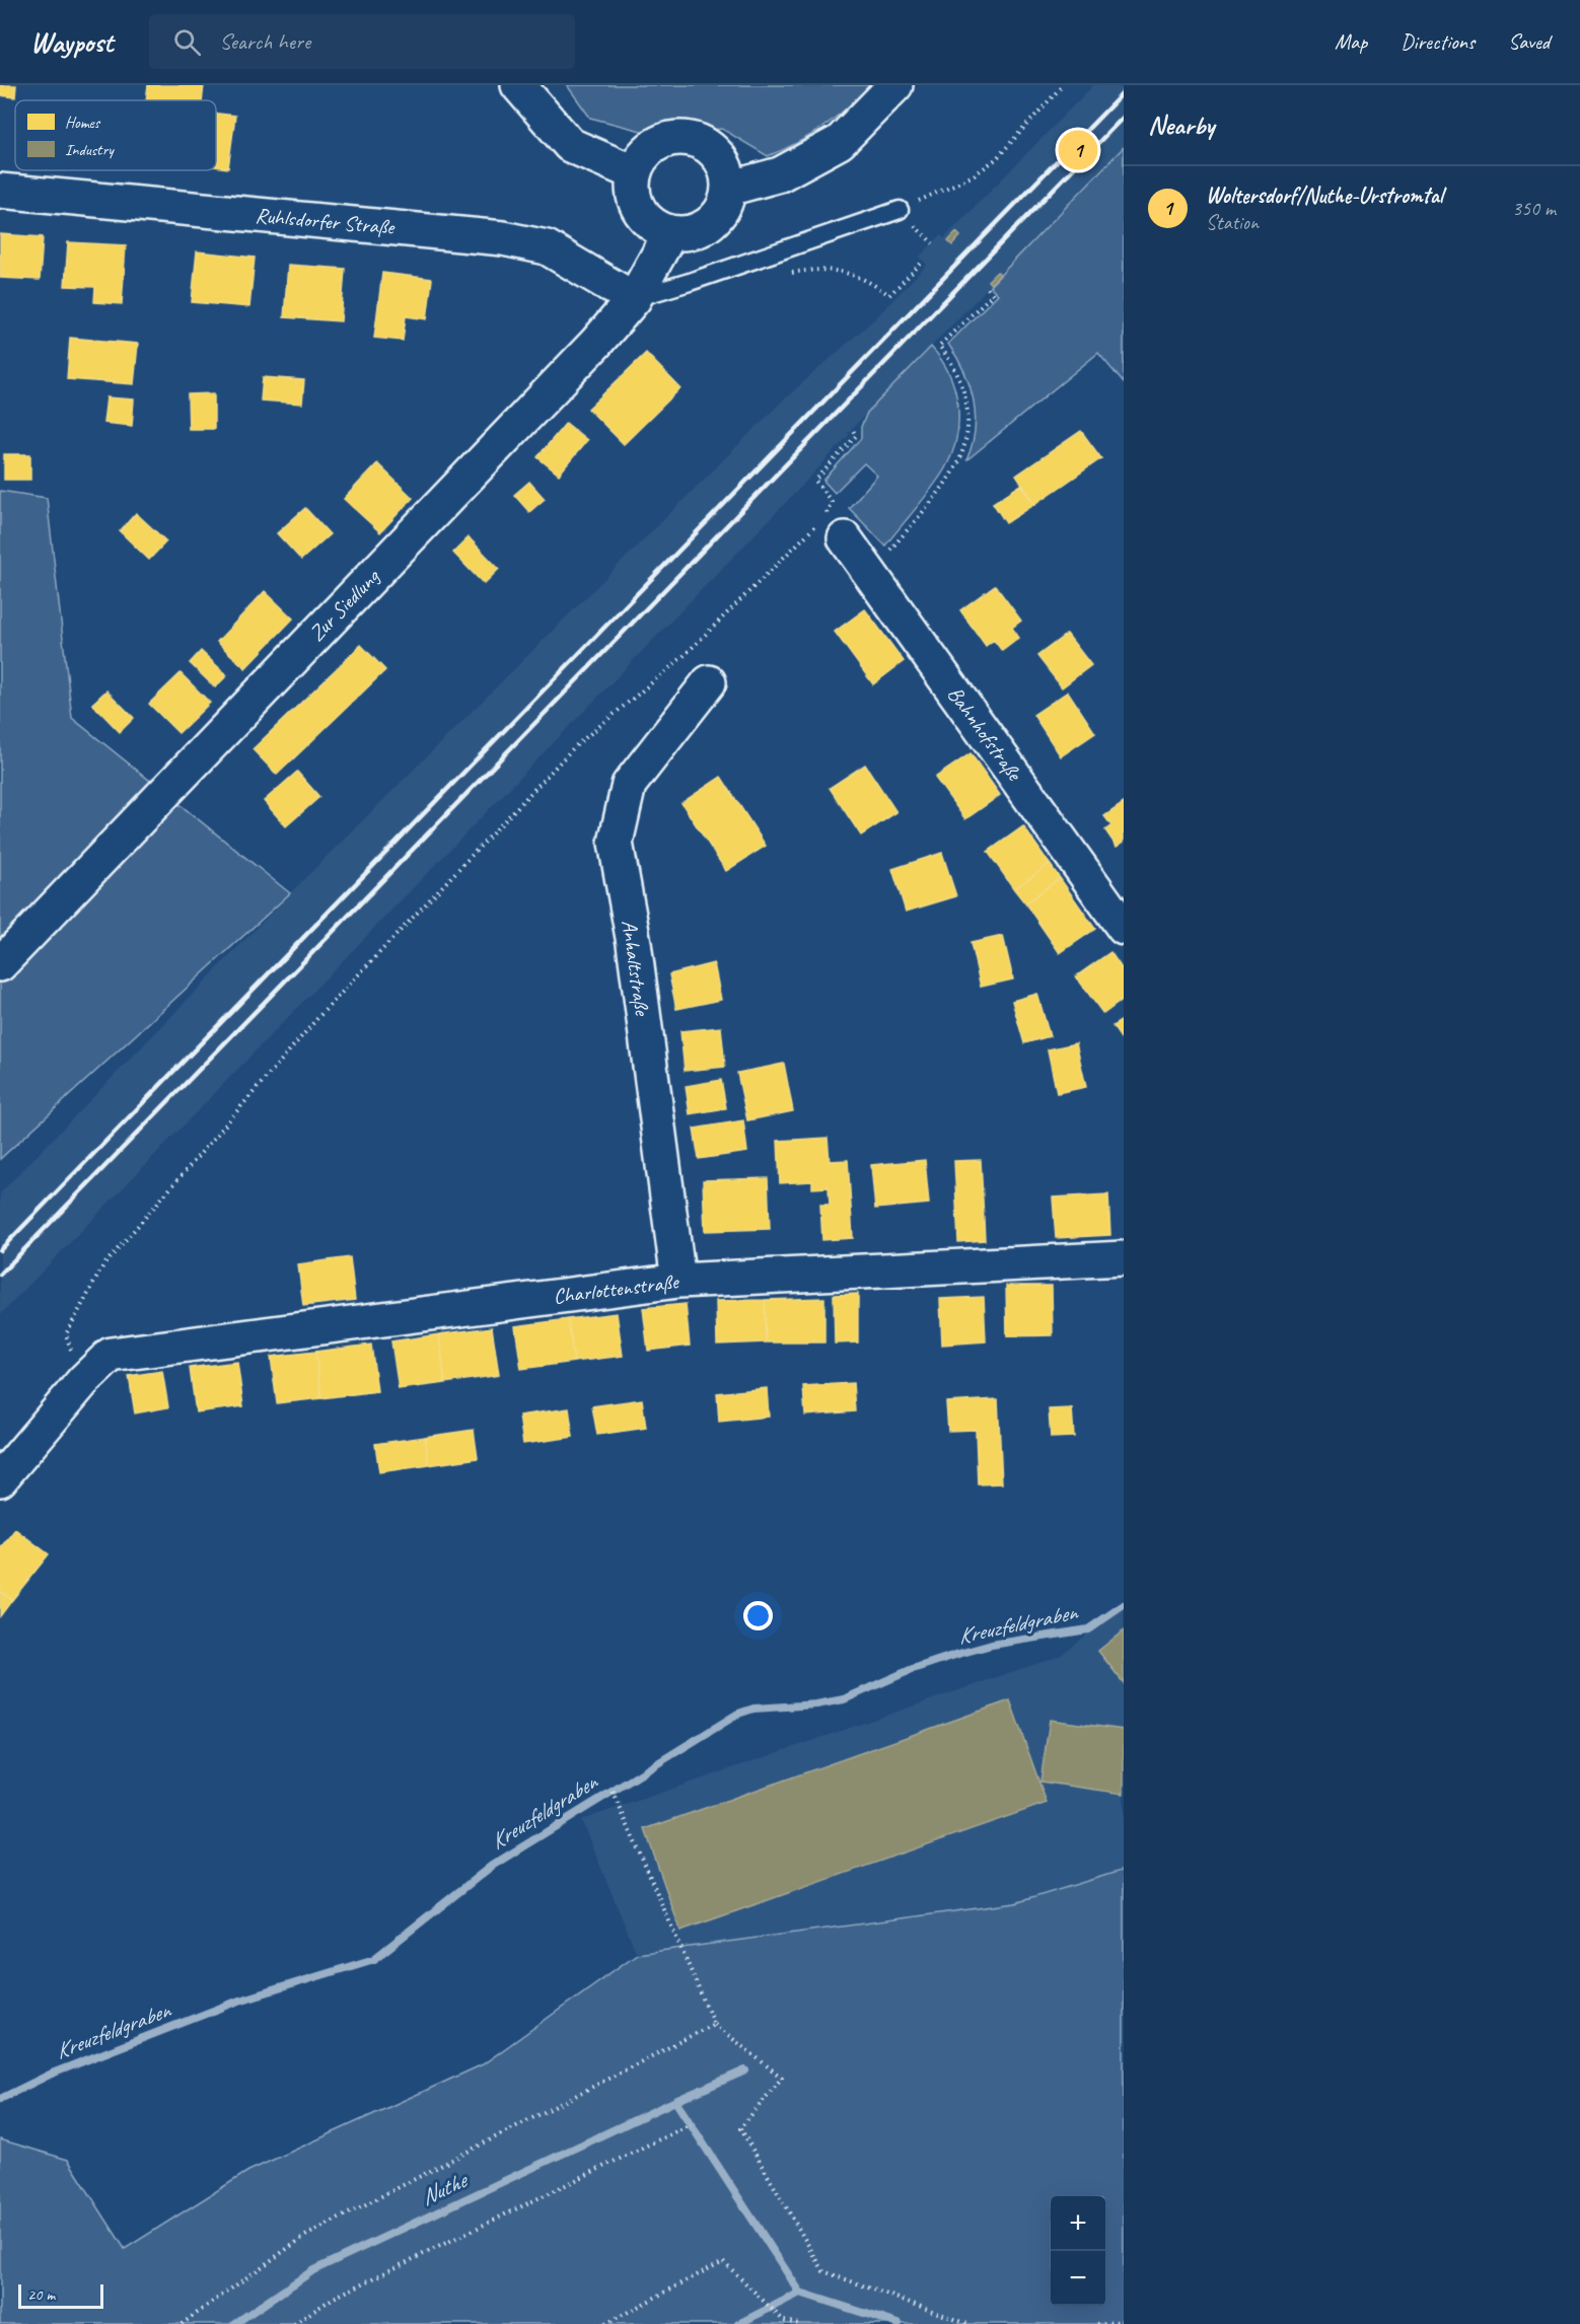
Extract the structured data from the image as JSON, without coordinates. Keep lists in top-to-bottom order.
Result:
{
  "streets": {
    "street": [
      "Ruhlsdorfer Straße",
      "Zur Siedlung",
      "Bahnhofstraße",
      "Anhaltstraße",
      "Charlottenstraße"
    ]
  },
  "crossings": [
    ["Ruhlsdorfer Straße", "Zur Siedlung"],
    ["Anhaltstraße", "Charlottenstraße"]
  ],
  "water": ["Kreuzfeldgraben", "Nuthe"],
  "legend": ["Homes", "Industry"],
  "scale_bar": "20 m",
  "page": {
    "header": "Waypost",
    "search": "Search here",
    "nav": ["Map", "Directions", "Saved"],
    "heading": "Nearby",
    "pins": "1",
    "list": [
      {
        "mark": "1",
        "name": "Woltersdorf/Nuthe-Urstromtal",
        "note": "Station",
        "value": "350 m"
      }
    ],
    "map_buttons": ["+", "−"],
    "scale": "20 m"
  }
}
